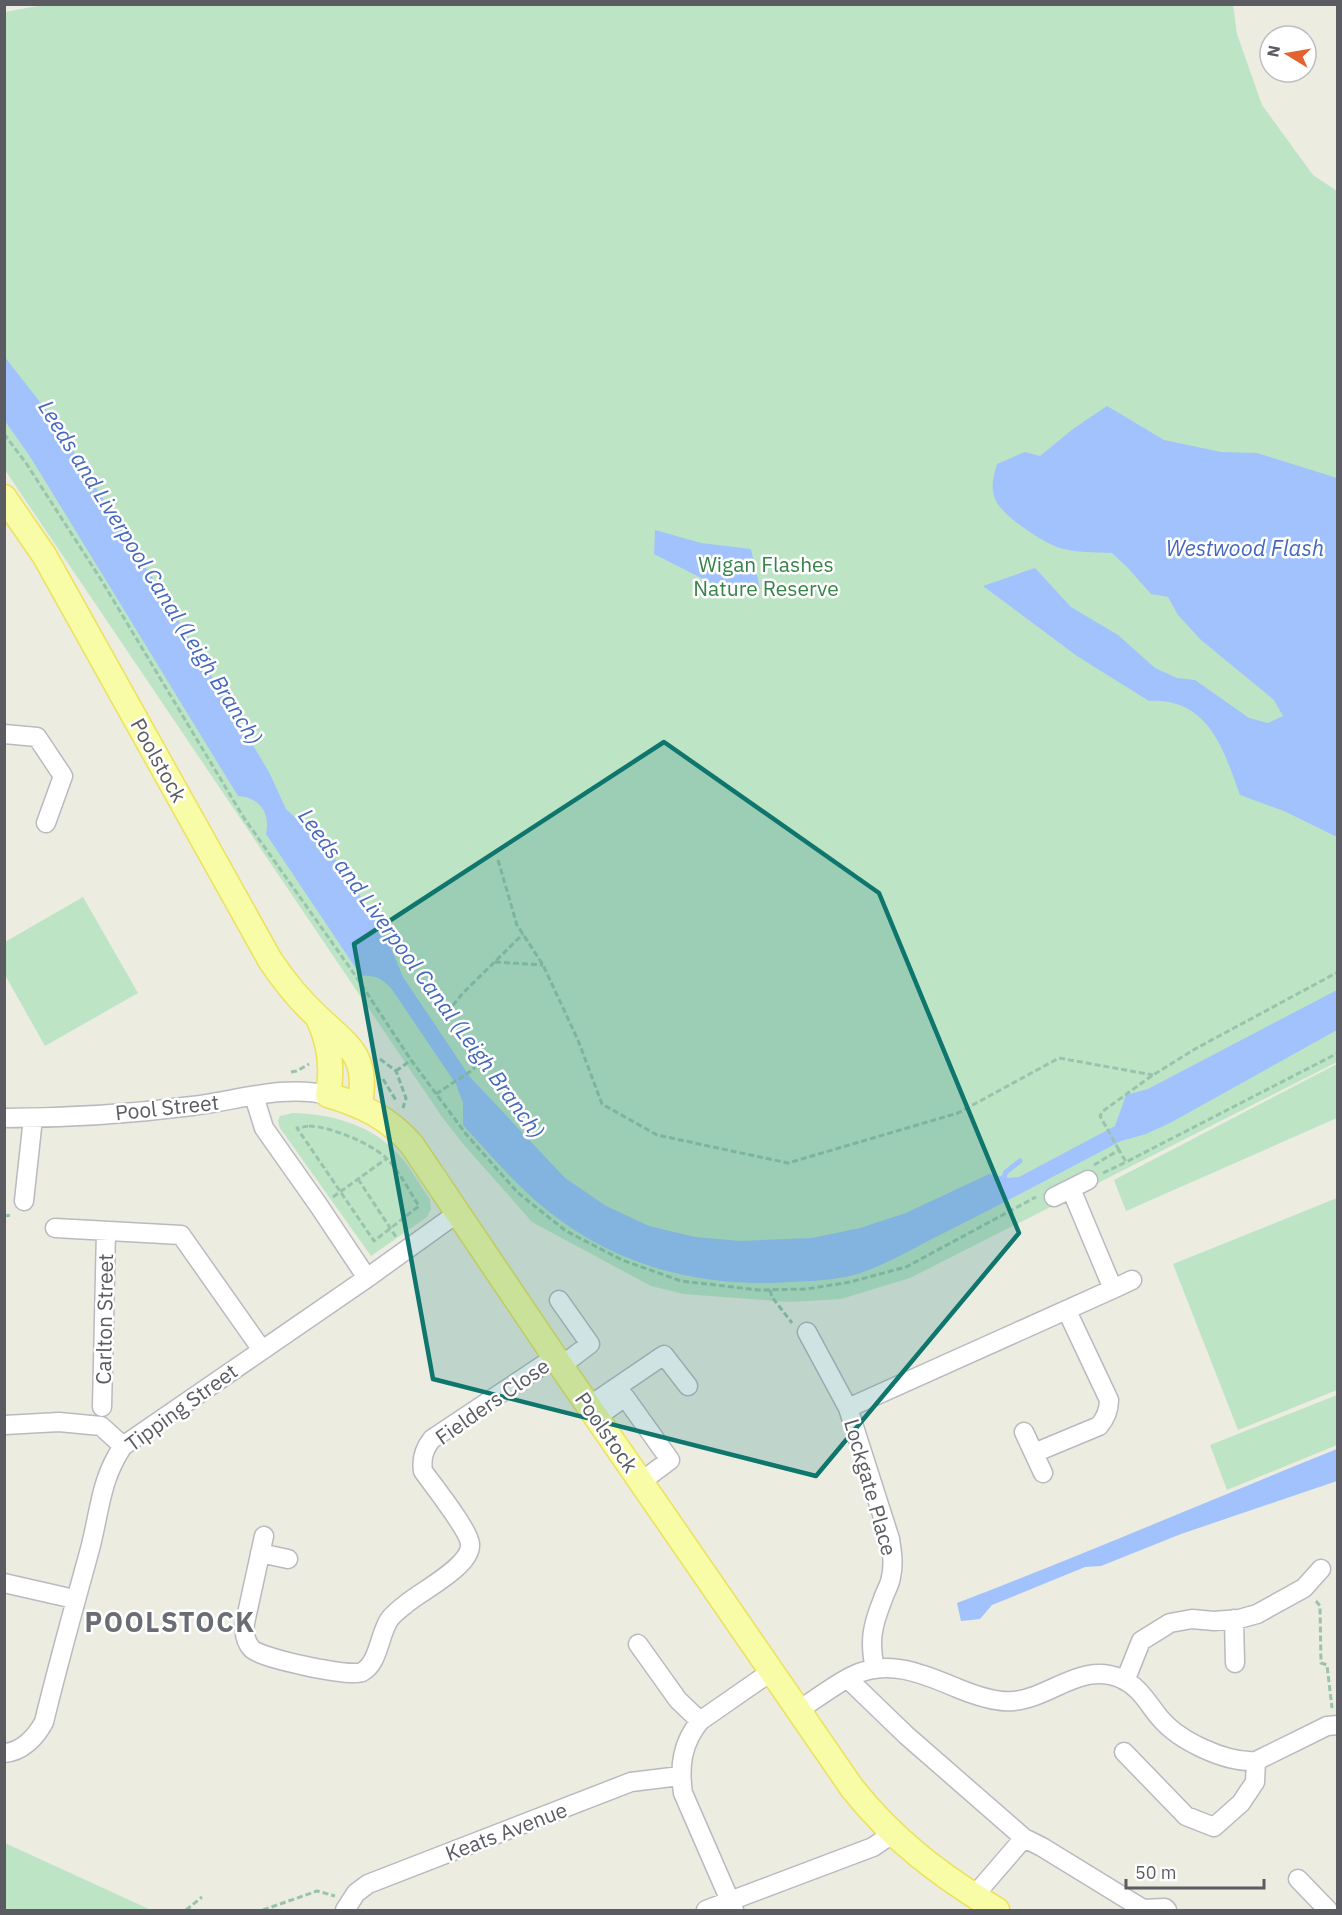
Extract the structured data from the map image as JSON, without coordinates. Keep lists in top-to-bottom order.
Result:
{
  "streets": {
    "main road": ["Poolstock"],
    "street": [
      "Pool Street",
      "Carlton Street",
      "Fielders Close",
      "Tipping Street",
      "Lockgate Place",
      "Keats Avenue"
    ]
  },
  "crossings": [
    ["Poolstock", "Pool Street"],
    ["Poolstock", "Fielders Close"],
    ["Poolstock", "Tipping Street"]
  ],
  "districts": ["POOLSTOCK"],
  "water": ["Westwood Flash", "Leeds and Liverpool Canal (Leigh Branch)"],
  "parks": ["Wigan Flashes Nature Reserve"],
  "scale_bar": "50 m",
  "north": "left"
}
